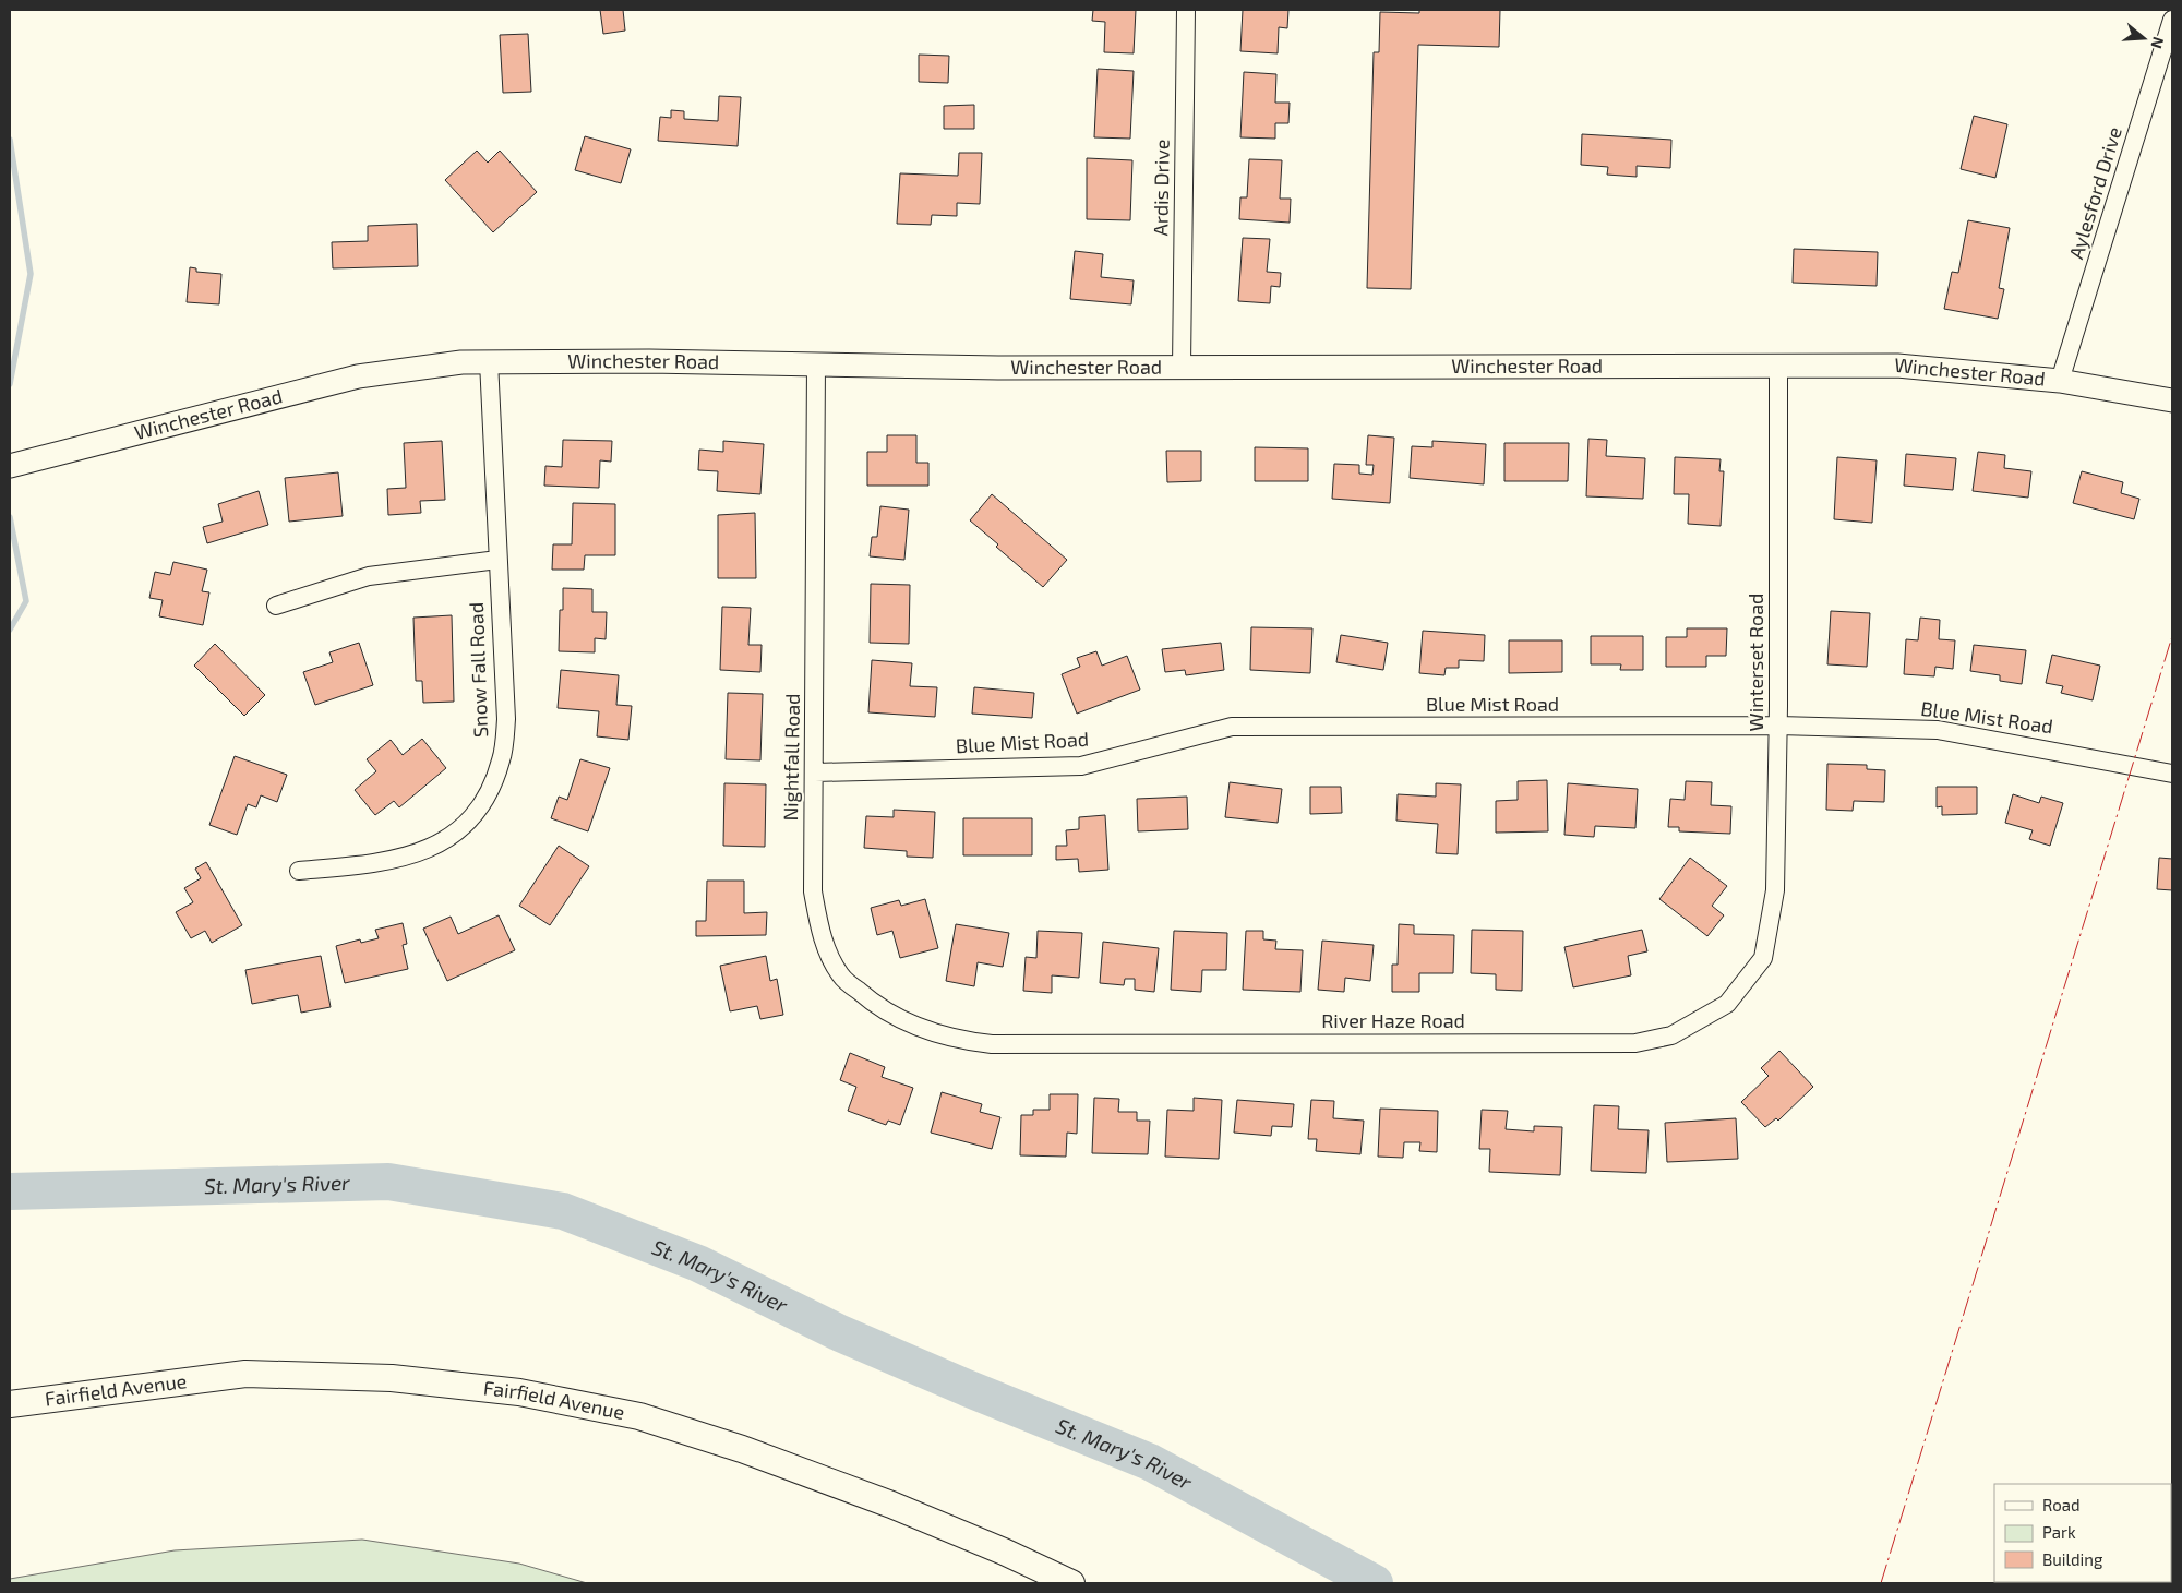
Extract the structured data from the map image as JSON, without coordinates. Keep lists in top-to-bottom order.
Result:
{
  "streets": {
    "main road": ["Fairfield Avenue"],
    "street": [
      "Ardis Drive",
      "Aylesford Drive",
      "Winchester Road",
      "Winterset Road",
      "Snow Fall Road",
      "Blue Mist Road",
      "Nightfall Road",
      "River Haze Road"
    ]
  },
  "crossings": [
    ["Ardis Drive", "Winchester Road"],
    ["Aylesford Drive", "Winchester Road"],
    ["Winchester Road", "Winterset Road"],
    ["Winchester Road", "Snow Fall Road"],
    ["Winchester Road", "Nightfall Road"],
    ["Winterset Road", "Blue Mist Road"],
    ["Winterset Road", "River Haze Road"],
    ["Blue Mist Road", "Nightfall Road"],
    ["Nightfall Road", "River Haze Road"]
  ],
  "water": ["St. Mary's River"],
  "legend": ["Road", "Park", "Building"],
  "north": "right"
}
